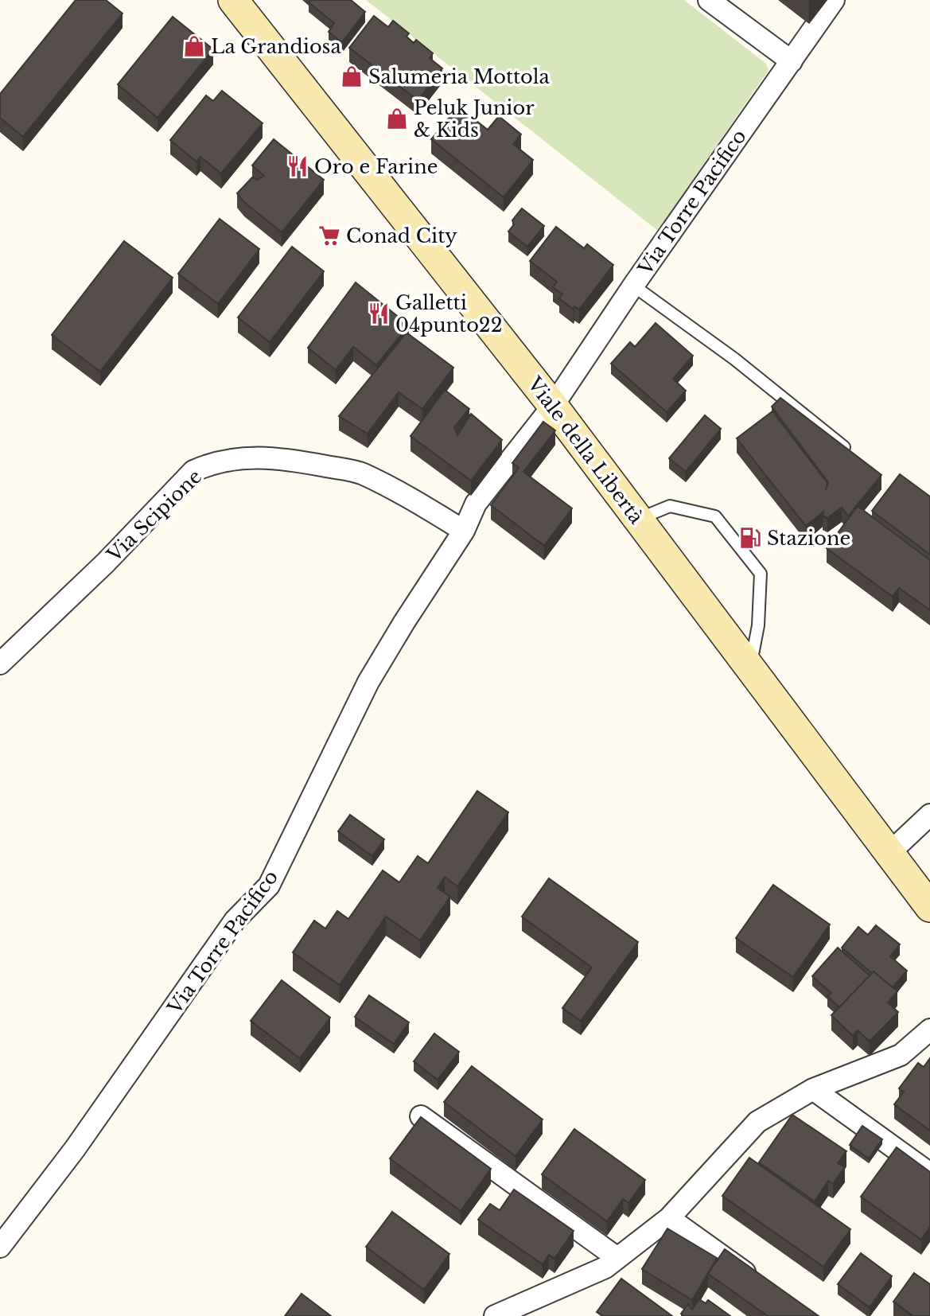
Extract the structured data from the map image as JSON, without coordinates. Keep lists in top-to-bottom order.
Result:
{
  "streets": {
    "main road": ["Viale della Libertà"],
    "street": ["Via Torre Pacifico", "Via Scipione"]
  },
  "crossings": [
    ["Via Torre Pacifico", "Viale della Libertà"],
    ["Via Torre Pacifico", "Via Scipione"]
  ],
  "places": {
    "shop": ["La Grandiosa", "Salumeria Mottola", "Peluk Junior & Kids"],
    "restaurant": ["Oro e Farine", "Galletti 04punto22"],
    "supermarket": ["Conad City"],
    "fuel station": ["Stazione"]
  }
}
